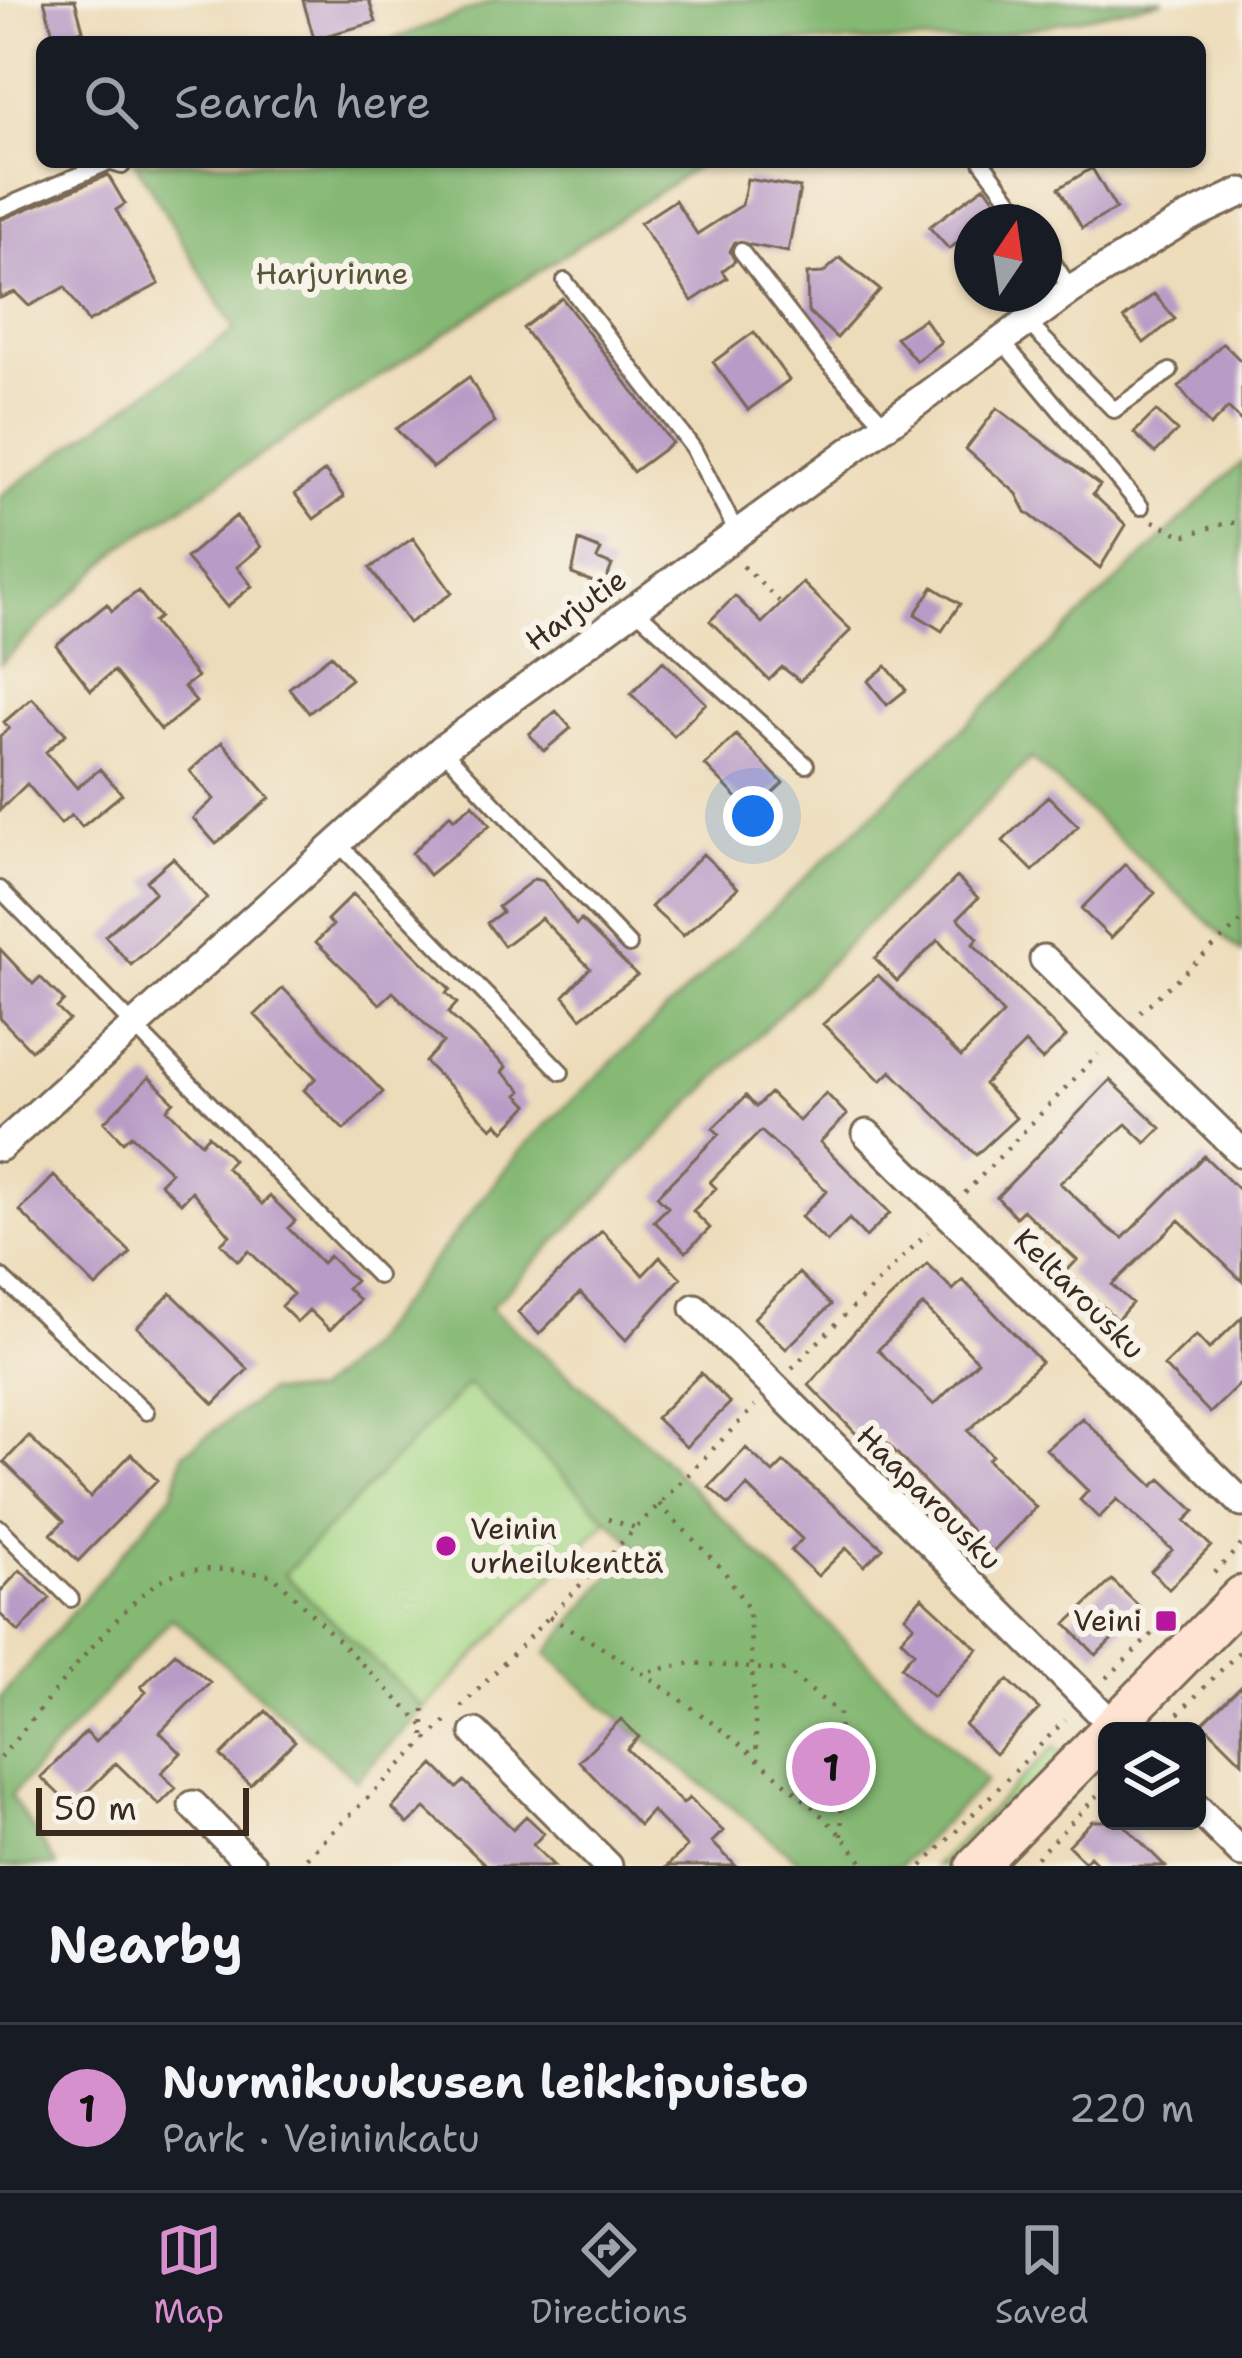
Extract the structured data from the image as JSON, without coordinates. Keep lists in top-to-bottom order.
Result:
{
  "streets": {
    "street": ["Harjutie", "Keltarousku", "Haaparousku"]
  },
  "parks": ["Harjurinne"],
  "places": {
    "other": ["Veinin urheilukenttä"],
    "transit": ["Veini"]
  },
  "scale_bar": "50 m",
  "north": "top",
  "page": {
    "search": "Search here",
    "pins": "1",
    "scale": "50 m",
    "heading": "Nearby",
    "list": [
      {
        "mark": "1",
        "name": "Nurmikuukusen leikkipuisto",
        "note": "Park · Veininkatu",
        "value": "220 m"
      }
    ],
    "nav": ["Map", "Directions", "Saved"]
  }
}
